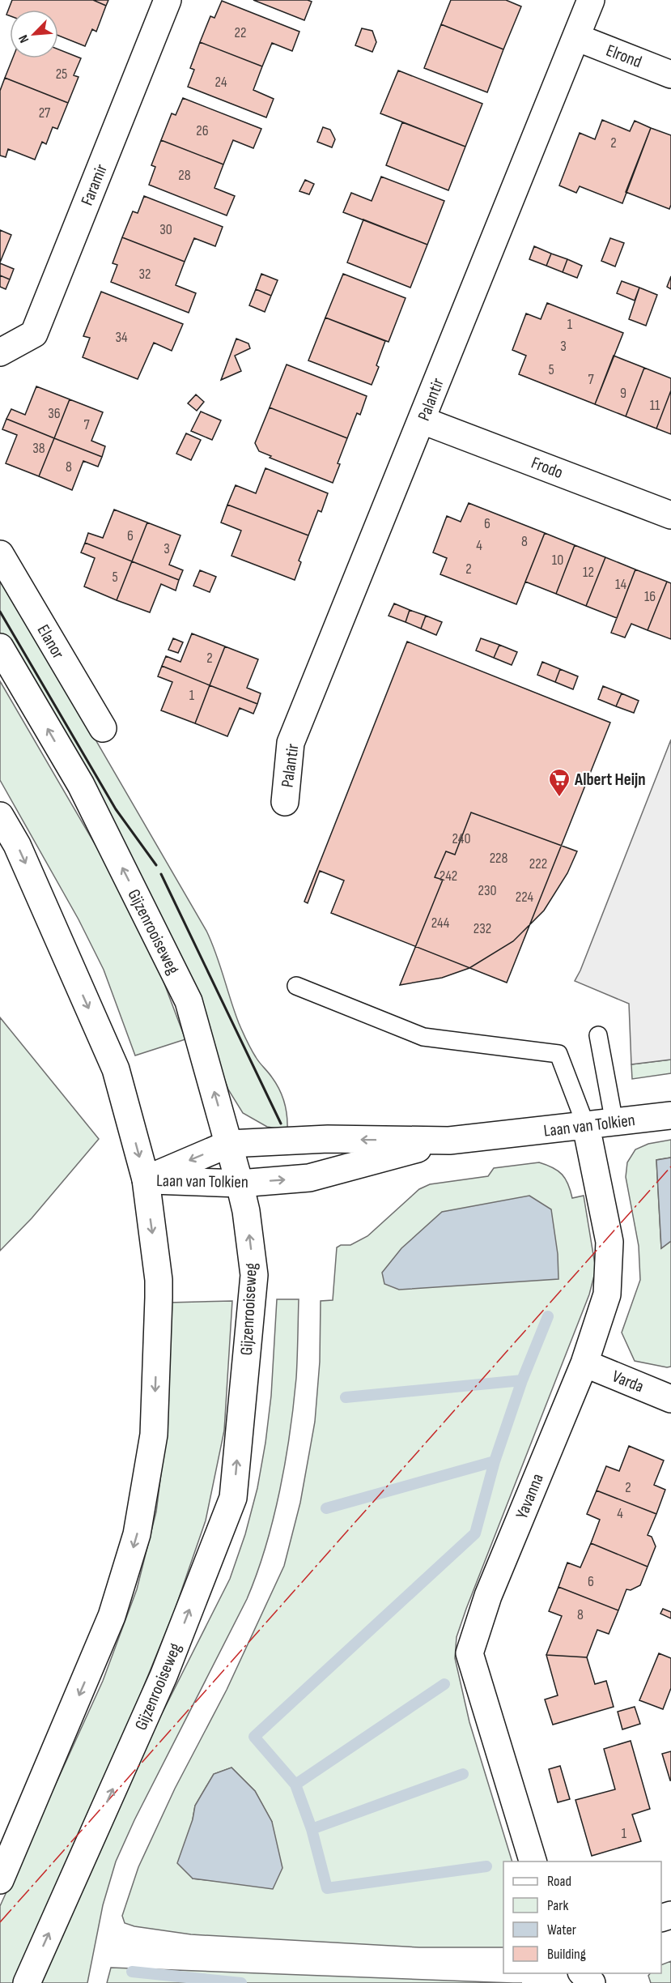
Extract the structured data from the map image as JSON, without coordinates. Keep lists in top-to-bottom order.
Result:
{
  "streets": {
    "street": [
      "Elrond",
      "Faramir",
      "Palantir",
      "Frodo",
      "Elanor",
      "Gijzenrooiseweg",
      "Laan van Tolkien",
      "Varda",
      "Yavanna"
    ]
  },
  "crossings": [
    ["Elrond", "Palantir"],
    ["Palantir", "Frodo"],
    ["Gijzenrooiseweg", "Laan van Tolkien"],
    ["Laan van Tolkien", "Yavanna"],
    ["Varda", "Yavanna"]
  ],
  "places": {
    "supermarket": ["Albert Heijn"]
  },
  "house_numbers": [
    "22",
    "25",
    "24",
    "27",
    "26",
    "2",
    "28",
    "30",
    "32",
    "1",
    "34",
    "3",
    "5",
    "7",
    "9",
    "11",
    "36",
    "7",
    "38",
    "8",
    "6",
    "6",
    "8",
    "4",
    "3",
    "10",
    "2",
    "12",
    "5",
    "14",
    "16",
    "2",
    "1",
    "240",
    "228",
    "222",
    "242",
    "230",
    "224",
    "244",
    "232",
    "2",
    "4",
    "6",
    "8",
    "1"
  ],
  "legend": [
    "Road",
    "Park",
    "Water",
    "Building"
  ],
  "north": "bottom left"
}
